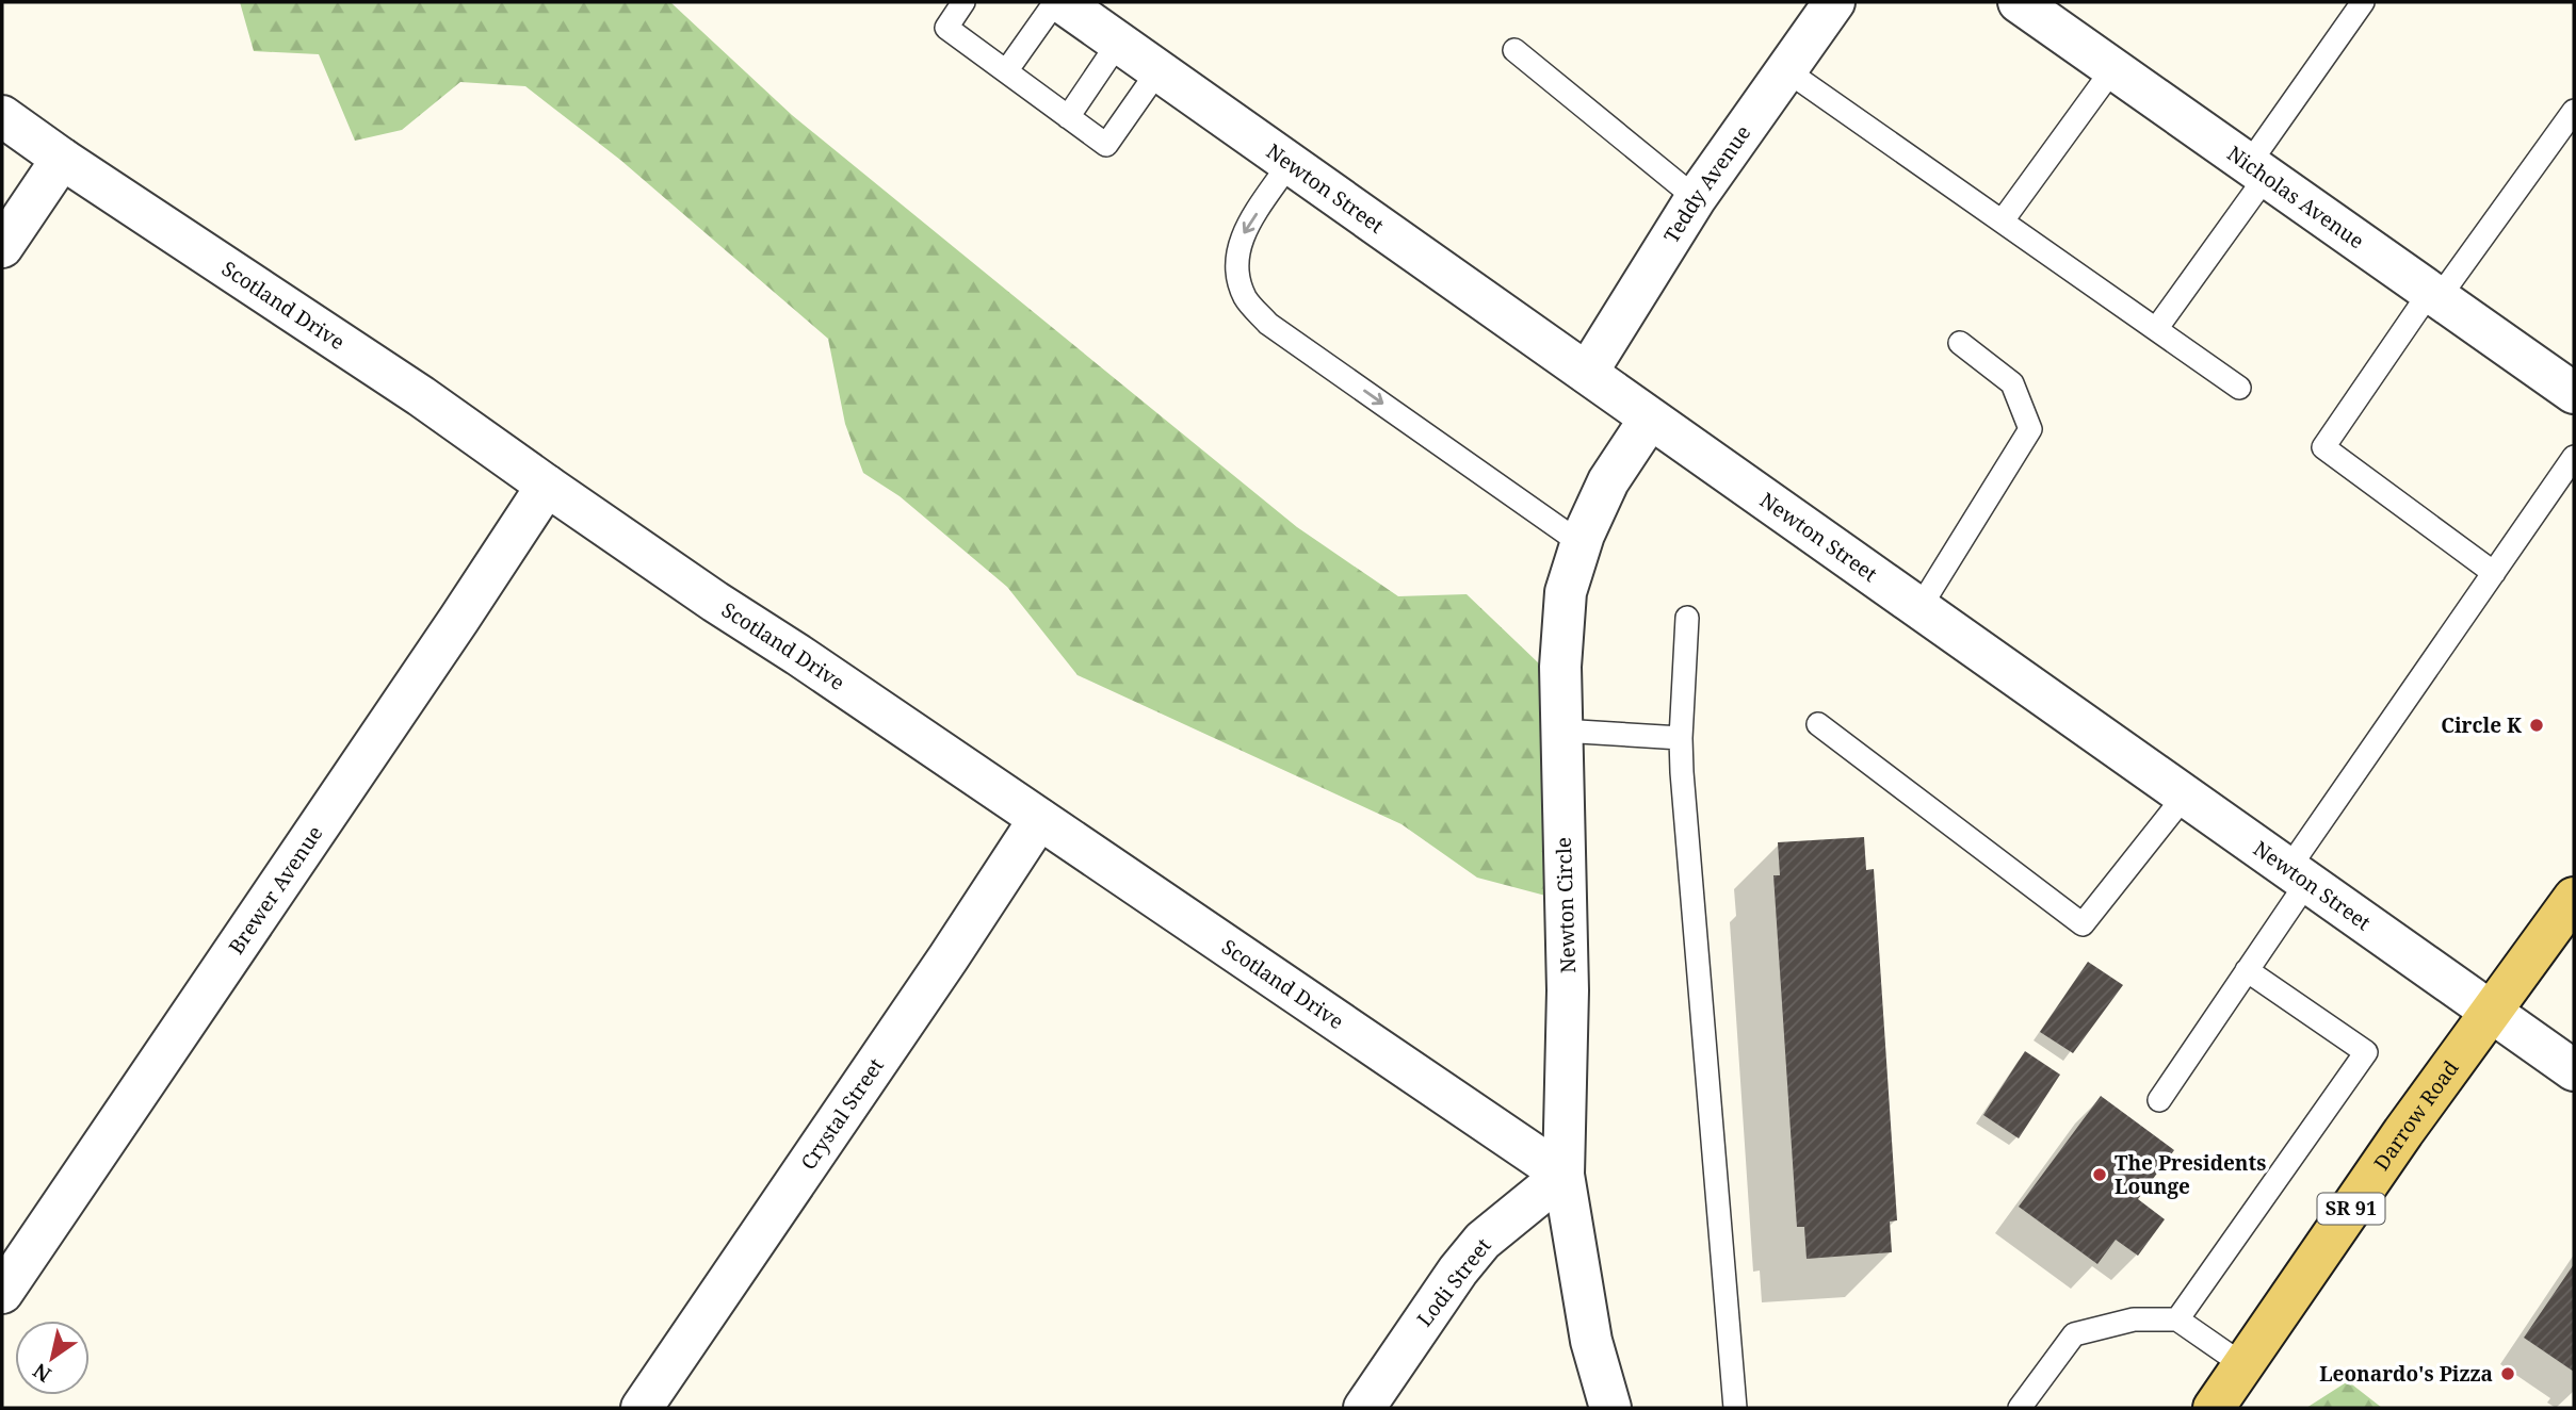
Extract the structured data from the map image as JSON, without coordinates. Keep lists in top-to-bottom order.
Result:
{
  "streets": {
    "main road": ["Darrow Road", "SR 91"],
    "street": [
      "Teddy Avenue",
      "Newton Street",
      "Nicholas Avenue",
      "Scotland Drive",
      "Brewer Avenue",
      "Newton Circle",
      "Crystal Street",
      "Lodi Street"
    ]
  },
  "crossings": [
    ["Teddy Avenue", "Newton Street"],
    ["Newton Street", "Newton Circle"],
    ["Newton Street", "Darrow Road"],
    ["Scotland Drive", "Brewer Avenue"],
    ["Scotland Drive", "Newton Circle"],
    ["Scotland Drive", "Crystal Street"],
    ["Scotland Drive", "Lodi Street"],
    ["Newton Circle", "Lodi Street"]
  ],
  "places": ["Circle K", "The Presidents Lounge", "Leonardo's Pizza"],
  "north": "bottom left"
}
